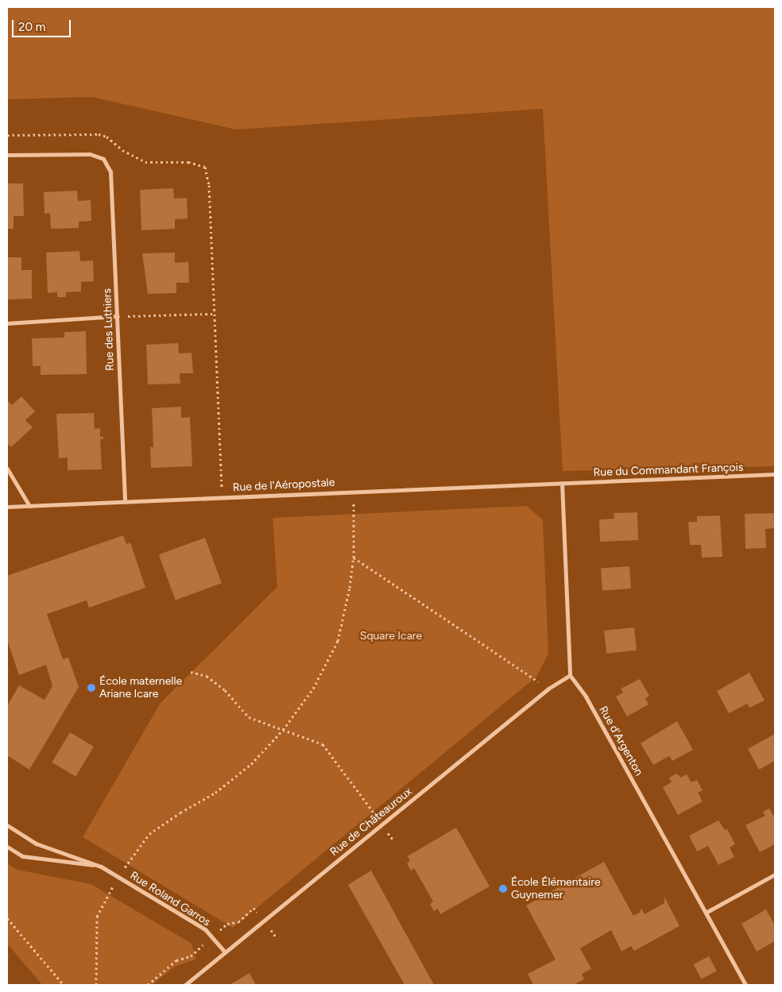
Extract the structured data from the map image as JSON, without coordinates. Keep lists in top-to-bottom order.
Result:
{
  "streets": {
    "street": [
      "Rue des Luthiers",
      "Rue du Commandant François",
      "Rue de l'Aéropostale",
      "Rue d'Argenton",
      "Rue de Châteauroux",
      "Rue Roland Garros"
    ]
  },
  "crossings": [
    ["Rue des Luthiers", "Rue de l'Aéropostale"],
    ["Rue du Commandant François", "Rue de l'Aéropostale"],
    ["Rue d'Argenton", "Rue de Châteauroux"],
    ["Rue de Châteauroux", "Rue Roland Garros"]
  ],
  "parks": ["Square Icare"],
  "places": ["École maternelle Ariane Icare", "École Élémentaire Guynemer"],
  "scale_bar": "20 m"
}
